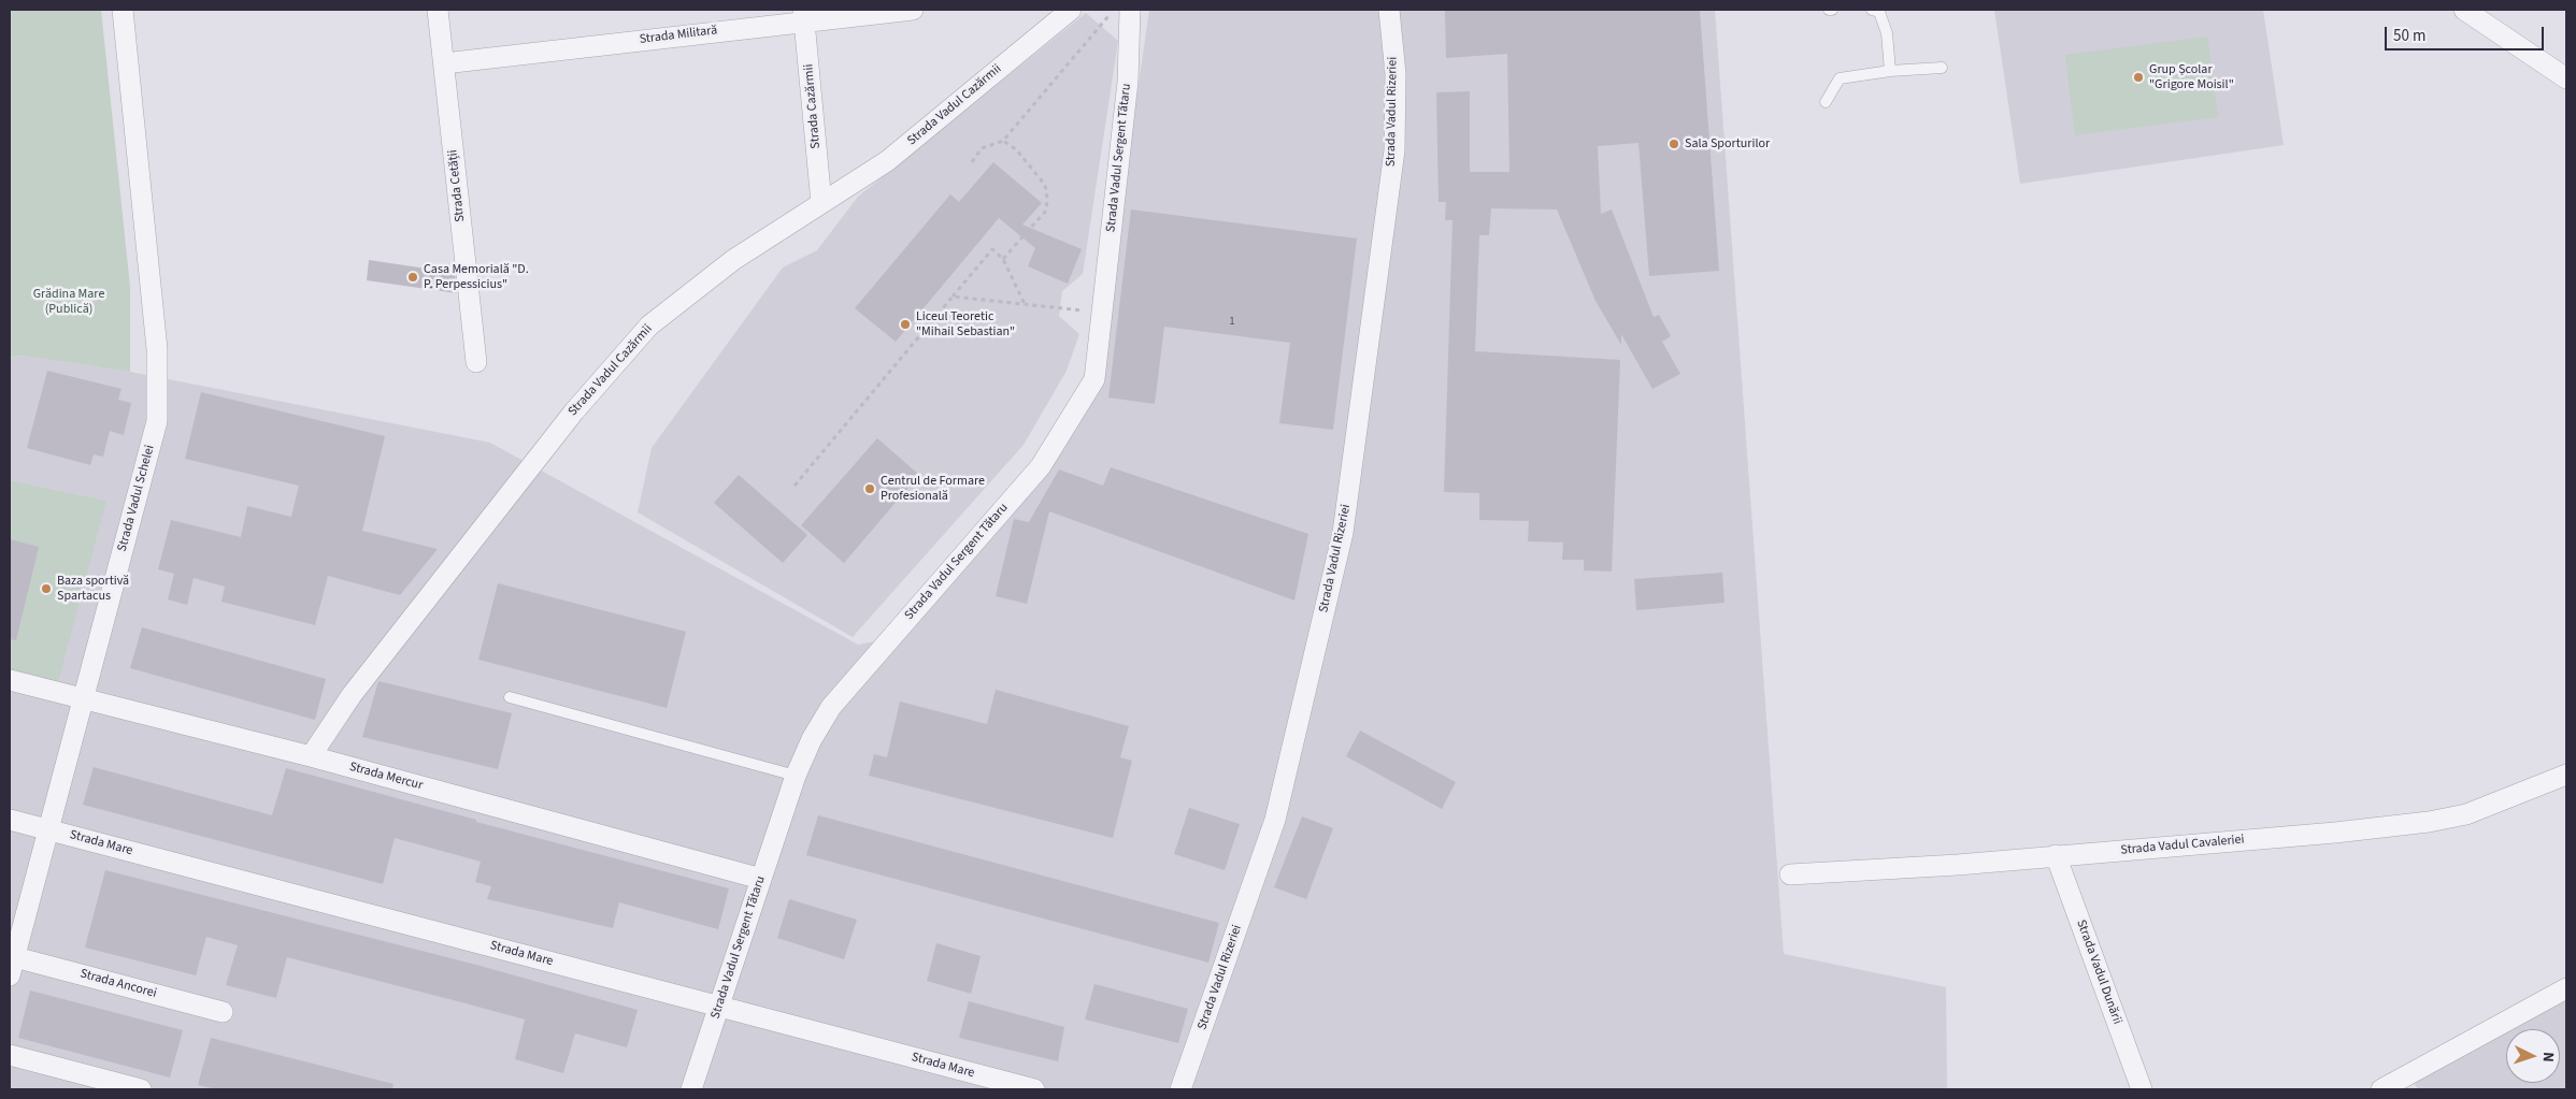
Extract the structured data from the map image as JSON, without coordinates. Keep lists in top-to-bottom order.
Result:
{
  "streets": {
    "street": [
      "Strada Militară",
      "Strada Vadul Cazărmii",
      "Strada Cazărmii",
      "Strada Vadul Rizeriei",
      "Strada Vadul Sergent Tătaru",
      "Strada Cetății",
      "Strada Vadul Schelei",
      "Strada Mercur",
      "Strada Mare",
      "Strada Vadul Cavaleriei",
      "Strada Vadul Dunării",
      "Strada Ancorei"
    ]
  },
  "crossings": [
    ["Strada Militară", "Strada Cazărmii"],
    ["Strada Militară", "Strada Cetății"],
    ["Strada Vadul Cazărmii", "Strada Cazărmii"],
    ["Strada Vadul Cazărmii", "Strada Mercur"],
    ["Strada Vadul Sergent Tătaru", "Strada Mercur"],
    ["Strada Vadul Sergent Tătaru", "Strada Mare"],
    ["Strada Vadul Schelei", "Strada Mercur"],
    ["Strada Vadul Schelei", "Strada Mare"],
    ["Strada Vadul Schelei", "Strada Ancorei"],
    ["Strada Vadul Cavaleriei", "Strada Vadul Dunării"]
  ],
  "parks": ["Grădina Mare (Publică)"],
  "places": [
    "Grup Școlar \"Grigore Moisil\"",
    "Sala Sporturilor",
    "Casa Memorială \"D. P. Perpessicius\"",
    "Liceul Teoretic \"Mihail Sebastian\"",
    "Centrul de Formare Profesională",
    "Baza sportivă Spartacus"
  ],
  "house_numbers": ["1"],
  "scale_bar": "50 m",
  "north": "right"
}
